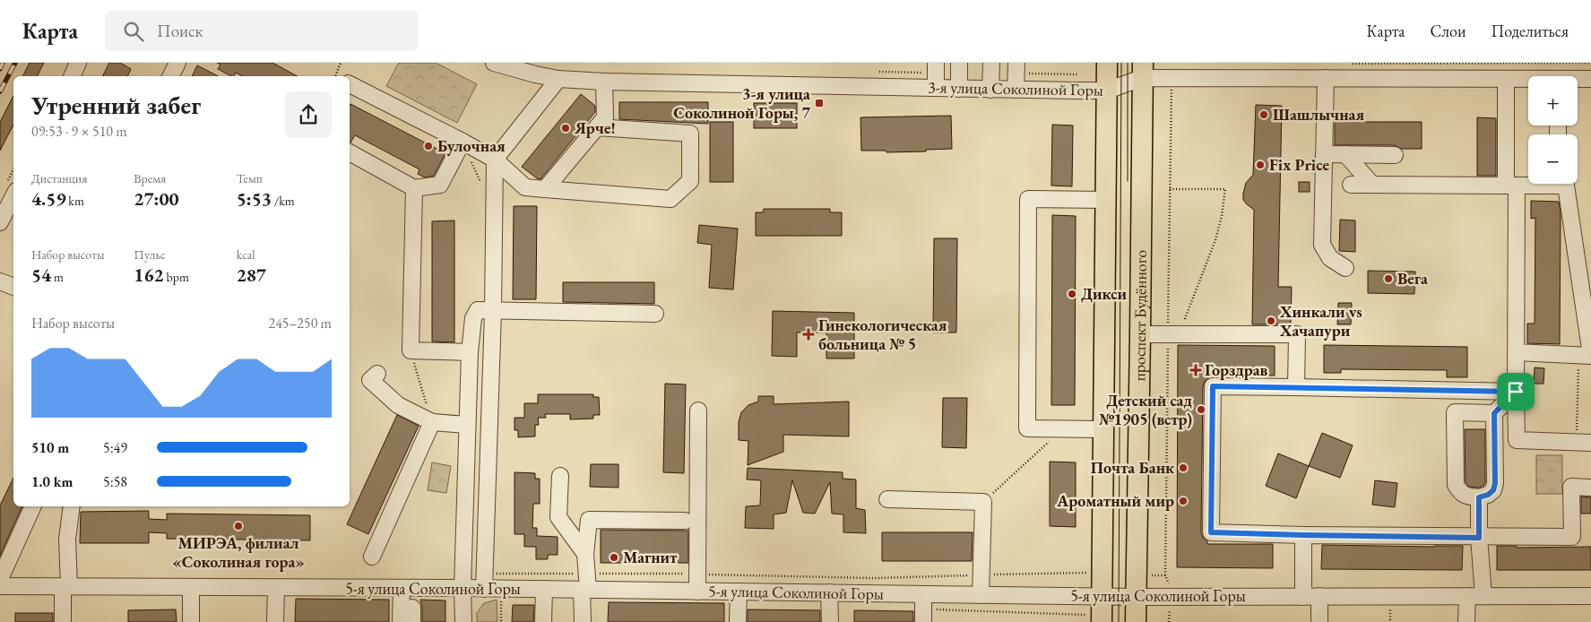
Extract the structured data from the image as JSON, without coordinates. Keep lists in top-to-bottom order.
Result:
{
  "streets": {
    "main road": ["проспект Будённого"],
    "street": ["3-я улица Соколиной Горы", "5-я улица Соколиной Горы"]
  },
  "crossings": [
    ["3-я улица Соколиной Горы", "проспект Будённого"],
    ["проспект Будённого", "5-я улица Соколиной Горы"]
  ],
  "places": {
    "transit": ["3-я улица Соколиной Горы, 7"],
    "other": [
      "Шашлычная",
      "Ярче!",
      "Булочная",
      "Fix Price",
      "Вега",
      "Дикси",
      "Хинкали vs Хачапури",
      "Детский сад №1905 (встр)",
      "Почта Банк",
      "Ароматный мир",
      "МИРЭА, филиал «Соколиная гора»",
      "Магнит"
    ],
    "health": ["Гинекологическая больница № 5", "Горздрав"]
  },
  "page": {
    "header": "Карта",
    "search": "Поиск",
    "nav": ["Карта", "Слои", "Поделиться"],
    "map_buttons": ["+", "−"],
    "heading": ["Утренний забег", "09:53 · 9 × 510 m"],
    "stats": [
      ["Дистанция", "4.59 km"],
      ["Время", "27:00"],
      ["Темп", "5:53 /km"],
      ["Набор высоты", "54 m"],
      ["Пульс", "162 bpm"],
      ["kcal", "287"]
    ],
    "chart": ["Набор высоты", "245–250 m"],
    "list": [
      {
        "name": "510 m",
        "note": "5:49"
      },
      {
        "name": "1.0 km",
        "note": "5:58"
      }
    ]
  }
}
